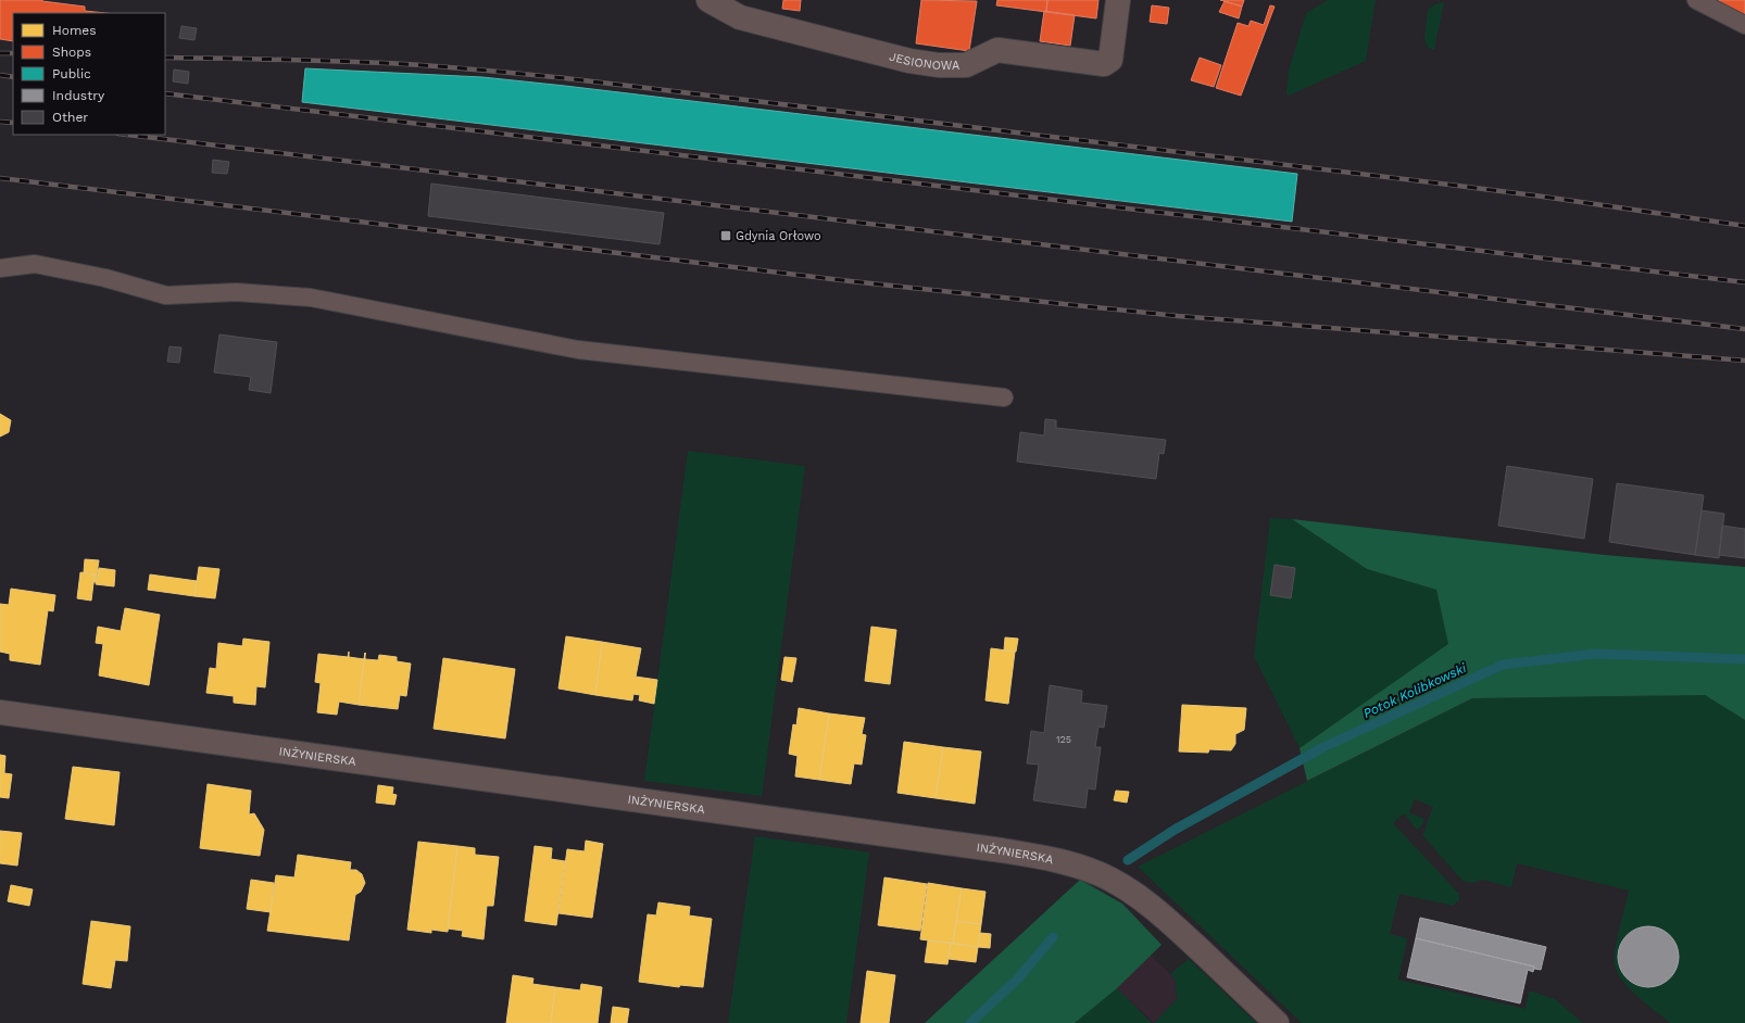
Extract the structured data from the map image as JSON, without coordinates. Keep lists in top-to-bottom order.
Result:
{
  "streets": {
    "street": ["JESIONOWA", "INŻYNIERSKA"]
  },
  "water": ["Potok Kolibkowski"],
  "places": {
    "transit": ["Gdynia Orłowo"]
  },
  "house_numbers": ["125"],
  "legend": [
    "Homes",
    "Shops",
    "Public",
    "Industry",
    "Other"
  ]
}
